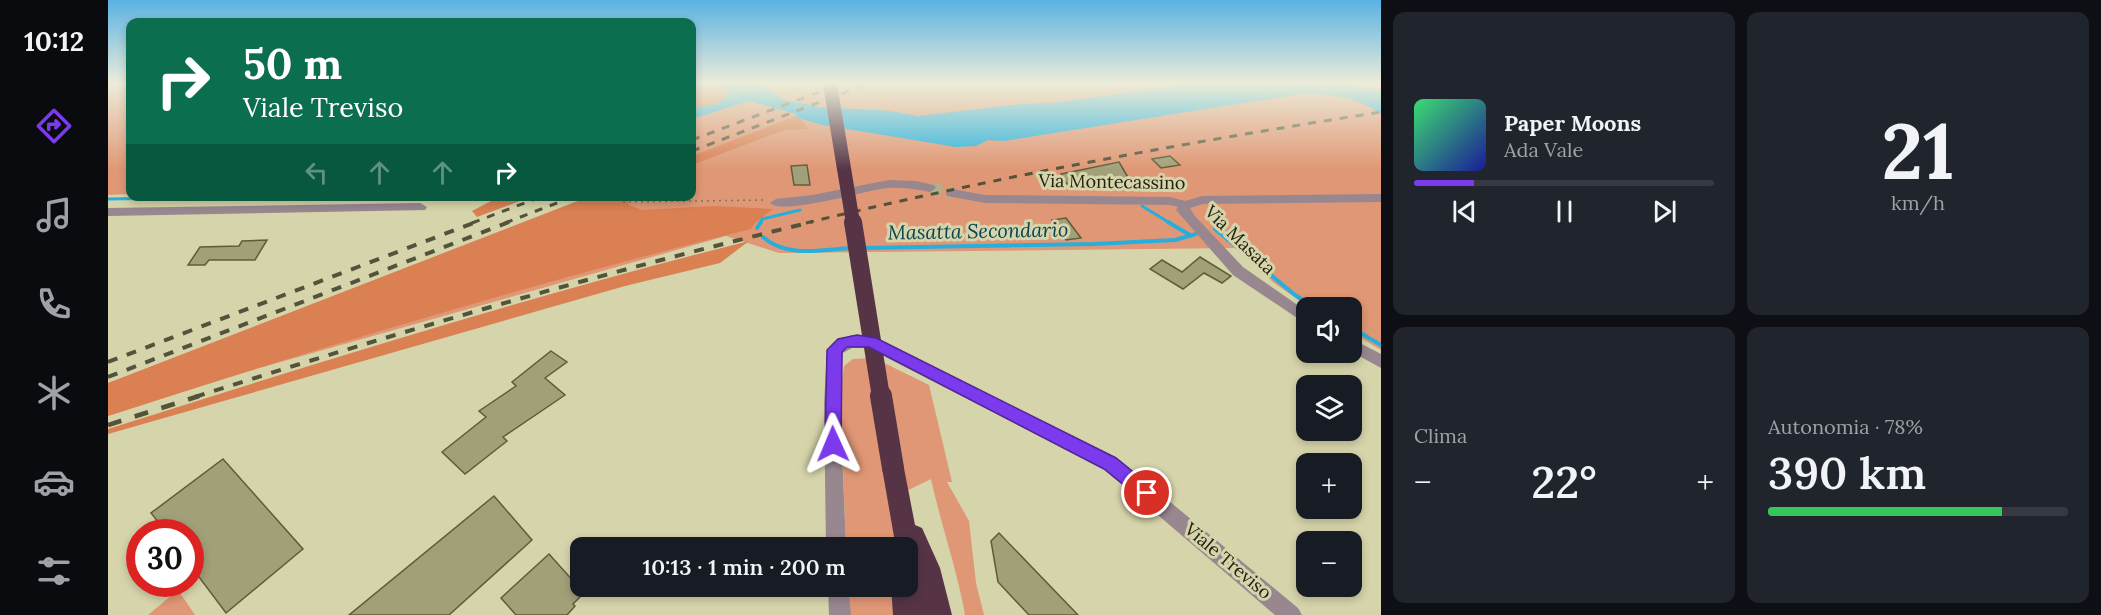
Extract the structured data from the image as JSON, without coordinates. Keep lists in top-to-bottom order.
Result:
{
  "streets": {
    "street": ["Via Montecassino", "Via Masata", "Viale Treviso"]
  },
  "crossings": [
    ["Via Montecassino", "Via Masata"]
  ],
  "water": ["Masatta Secondario"],
  "page": {
    "tabs": "10:12",
    "tile": [
      ["21", "km/h"],
      "Clima",
      ["Autonomia · 78%", "390 km"]
    ],
    "turn": ["50 m", "Viale Treviso"],
    "song": ["Paper Moons", "Ada Vale"],
    "map_buttons": ["+", "−"],
    "heat": ["−", "22°", "+"],
    "limit": "30",
    "trip": "10:13 · 1 min · 200 m"
  }
}
